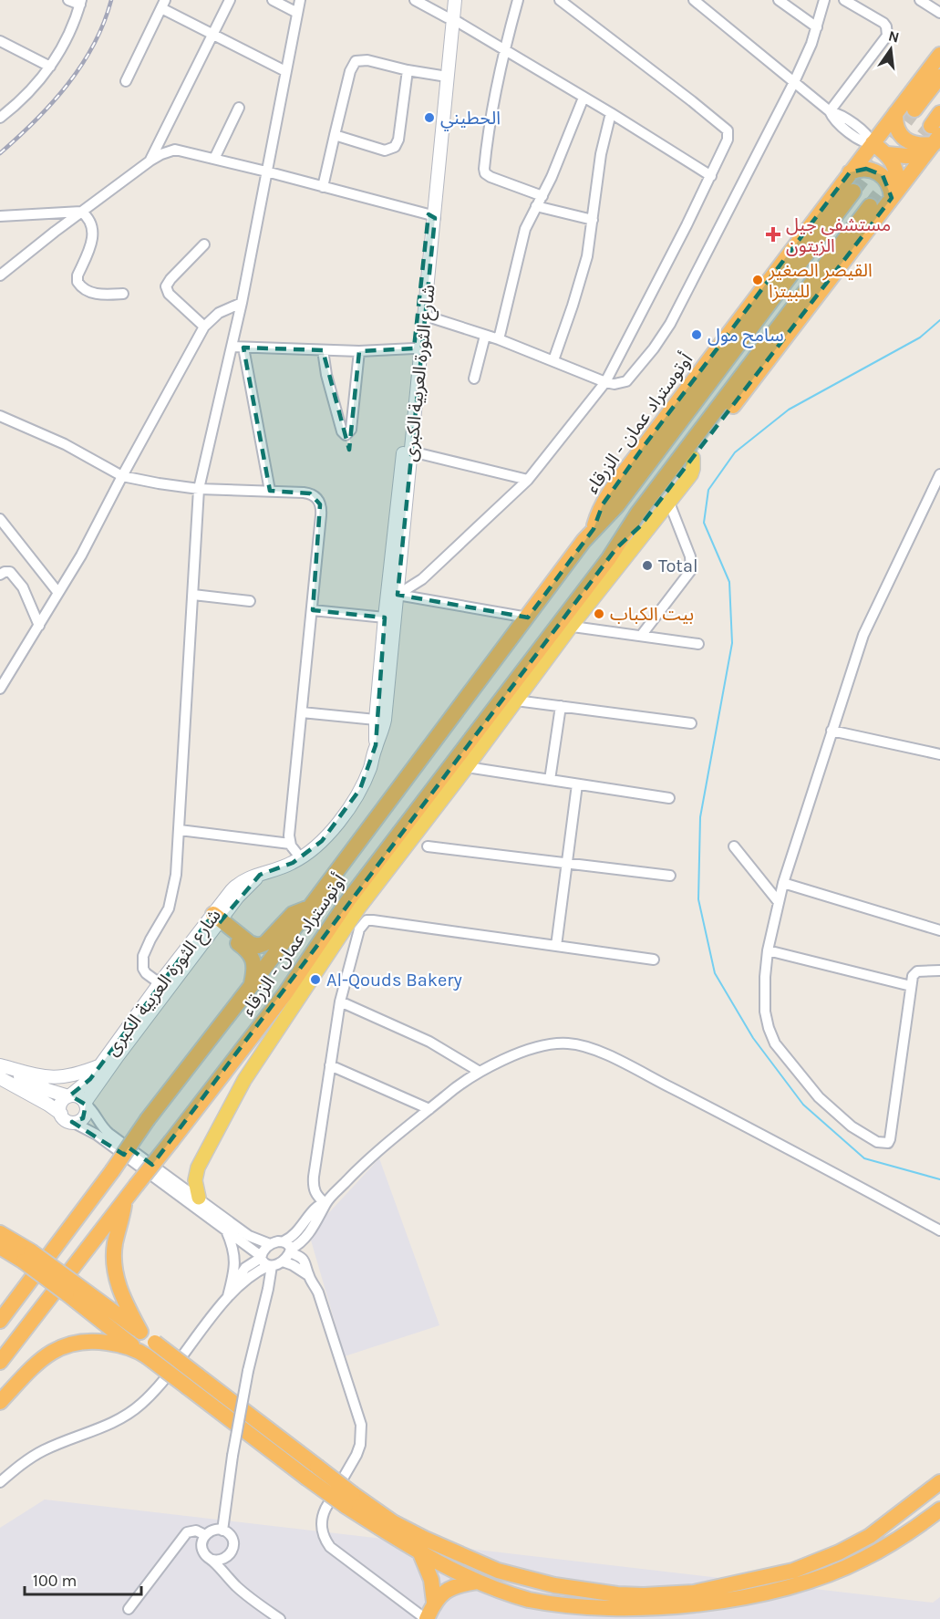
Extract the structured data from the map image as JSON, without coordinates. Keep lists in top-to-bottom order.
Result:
{
  "streets": {
    "highway": ["أوتوستراد عمان - الزرقاء"],
    "main road": ["شارع الثورة العربية الكبرى"]
  },
  "places": {
    "other": [
      "الحطيني",
      "القيصر الصغير للبيتزا",
      "سامح مول",
      "Total",
      "بيت الكباب",
      "Al-Qouds Bakery"
    ],
    "health": ["مستشفى جيل الزيتون"]
  },
  "scale_bar": "100 m",
  "north": "top"
}
